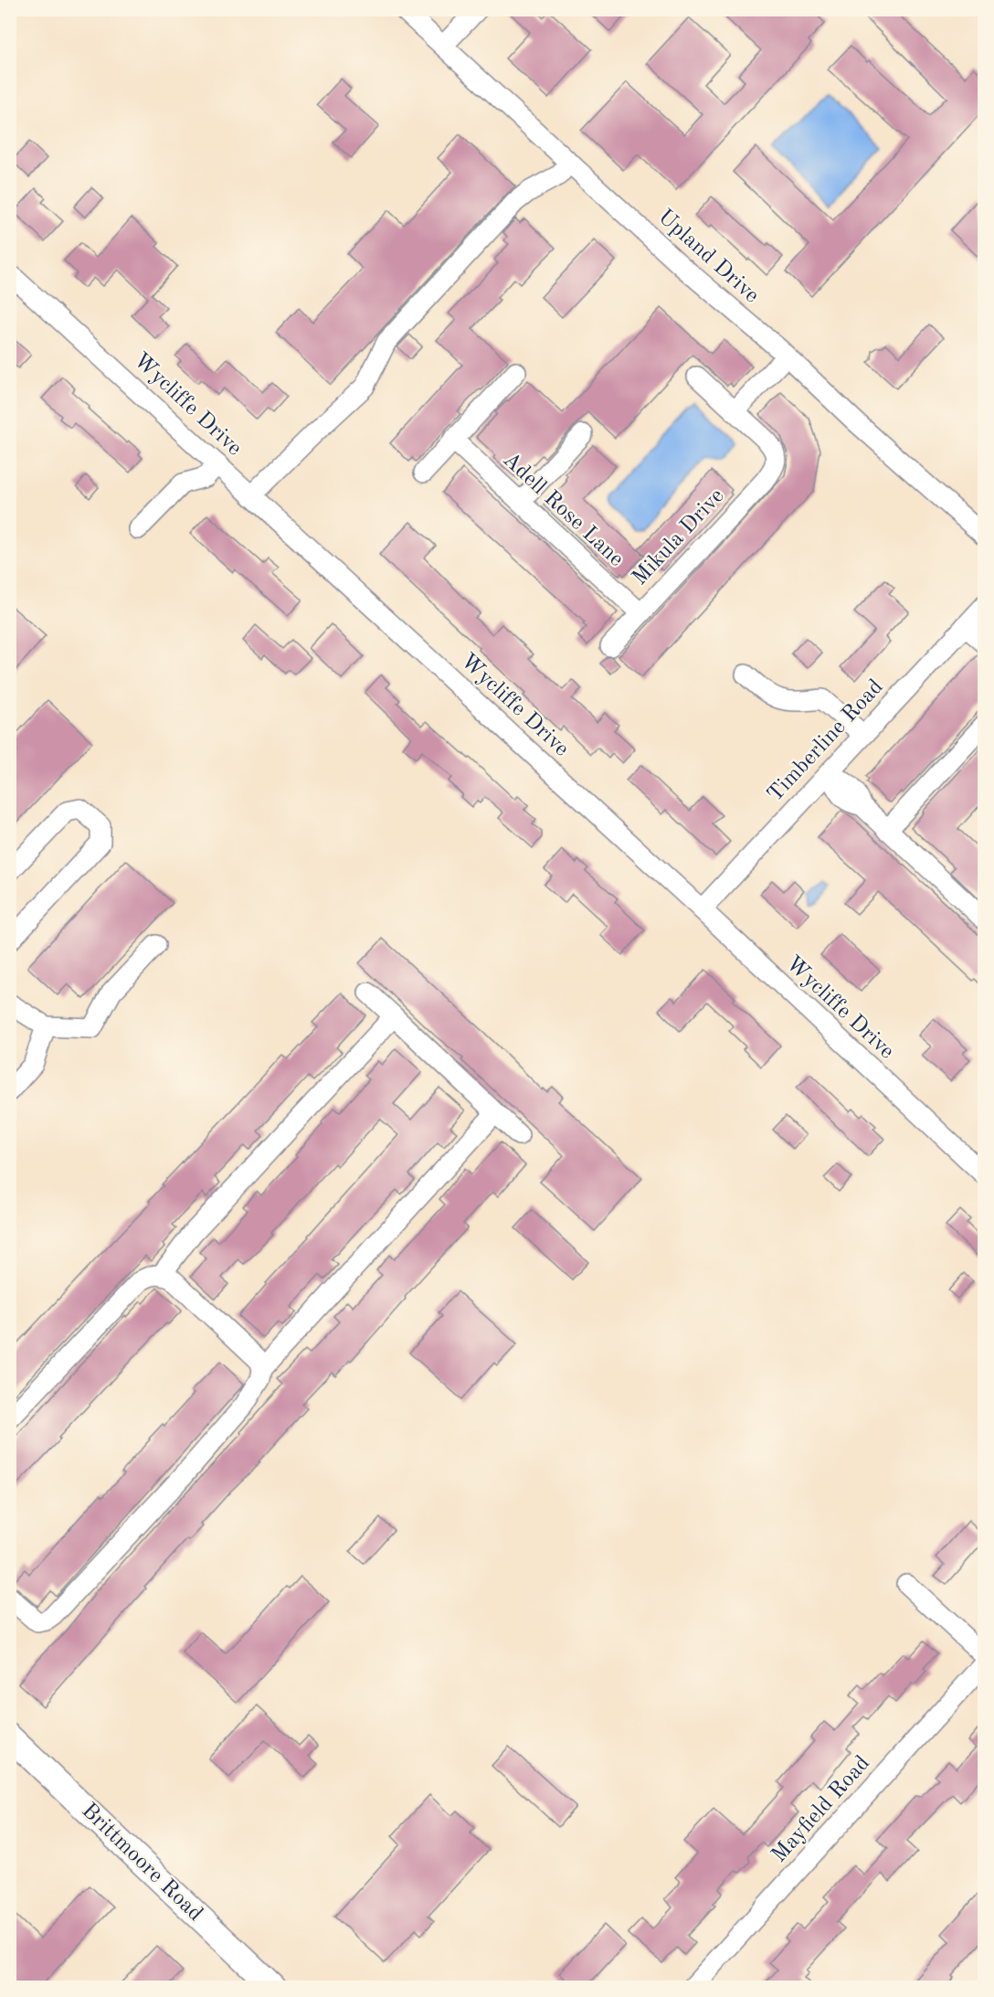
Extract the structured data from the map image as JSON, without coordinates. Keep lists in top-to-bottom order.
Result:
{
  "streets": {
    "main road": ["Brittmoore Road"],
    "street": [
      "Upland Drive",
      "Wycliffe Drive",
      "Adell Rose Lane",
      "Mikula Drive",
      "Timberline Road",
      "Mayfield Road"
    ]
  },
  "crossings": [
    ["Wycliffe Drive", "Timberline Road"],
    ["Adell Rose Lane", "Mikula Drive"]
  ]
}
